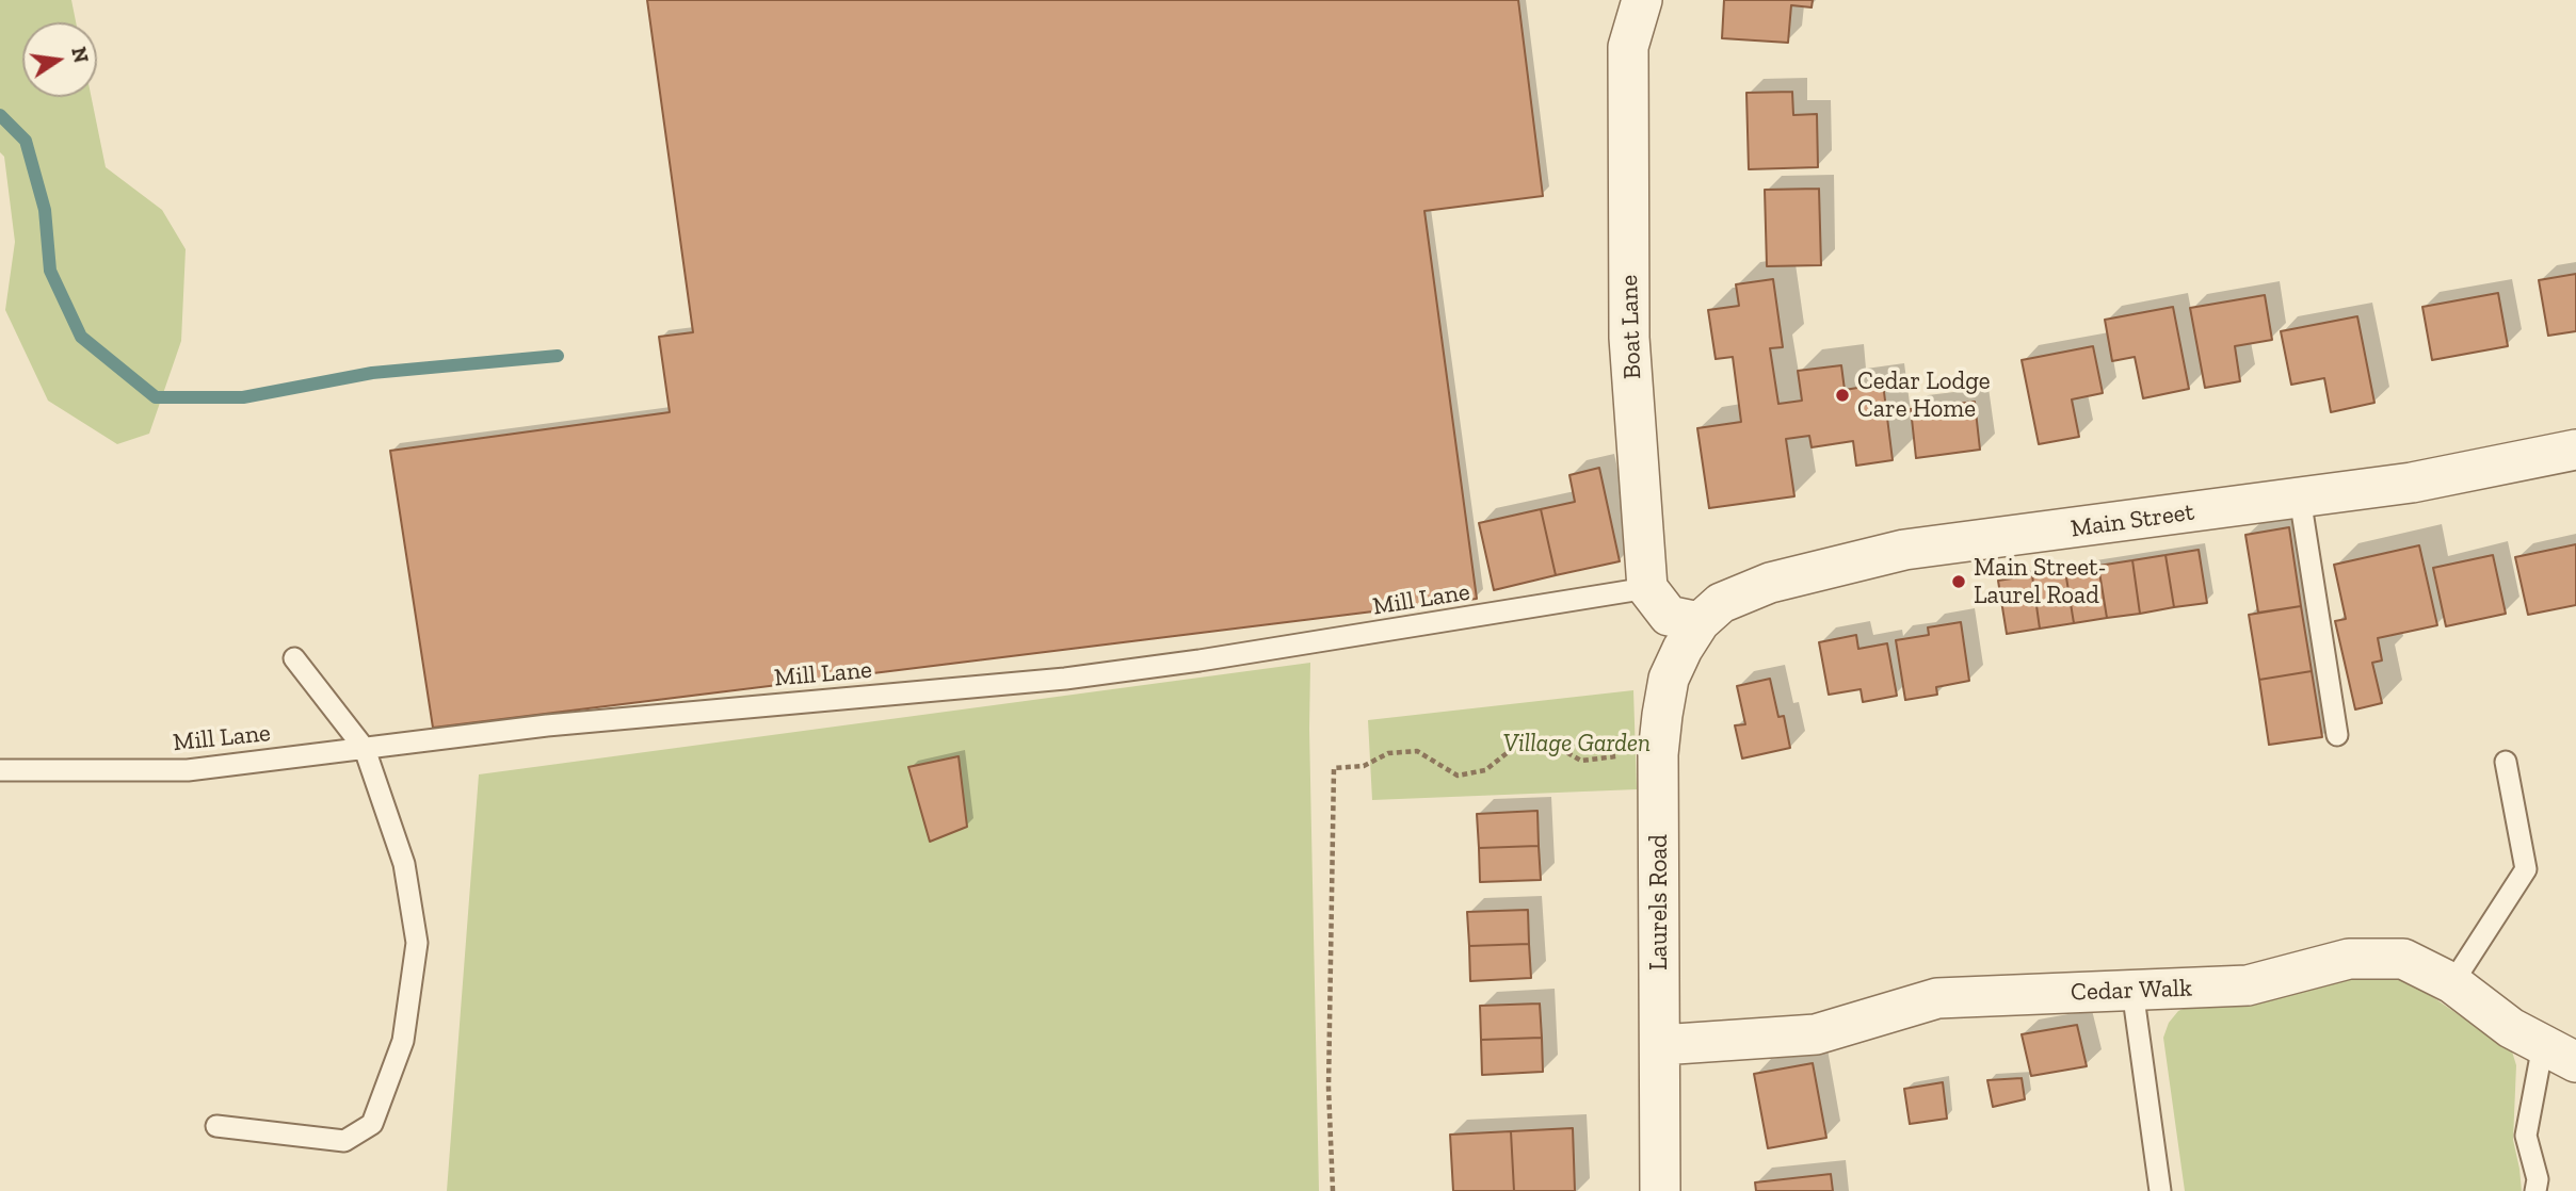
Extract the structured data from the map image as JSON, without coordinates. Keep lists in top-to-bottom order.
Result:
{
  "streets": {
    "street": [
      "Boat Lane",
      "Main Street",
      "Laurels Road",
      "Cedar Walk"
    ],
    "lane": ["Mill Lane"]
  },
  "crossings": [
    ["Boat Lane", "Mill Lane"],
    ["Main Street", "Laurels Road"],
    ["Laurels Road", "Cedar Walk"]
  ],
  "parks": ["Village Garden"],
  "places": ["Cedar Lodge Care Home", "Main Street- Laurel Road"],
  "north": "right"
}
